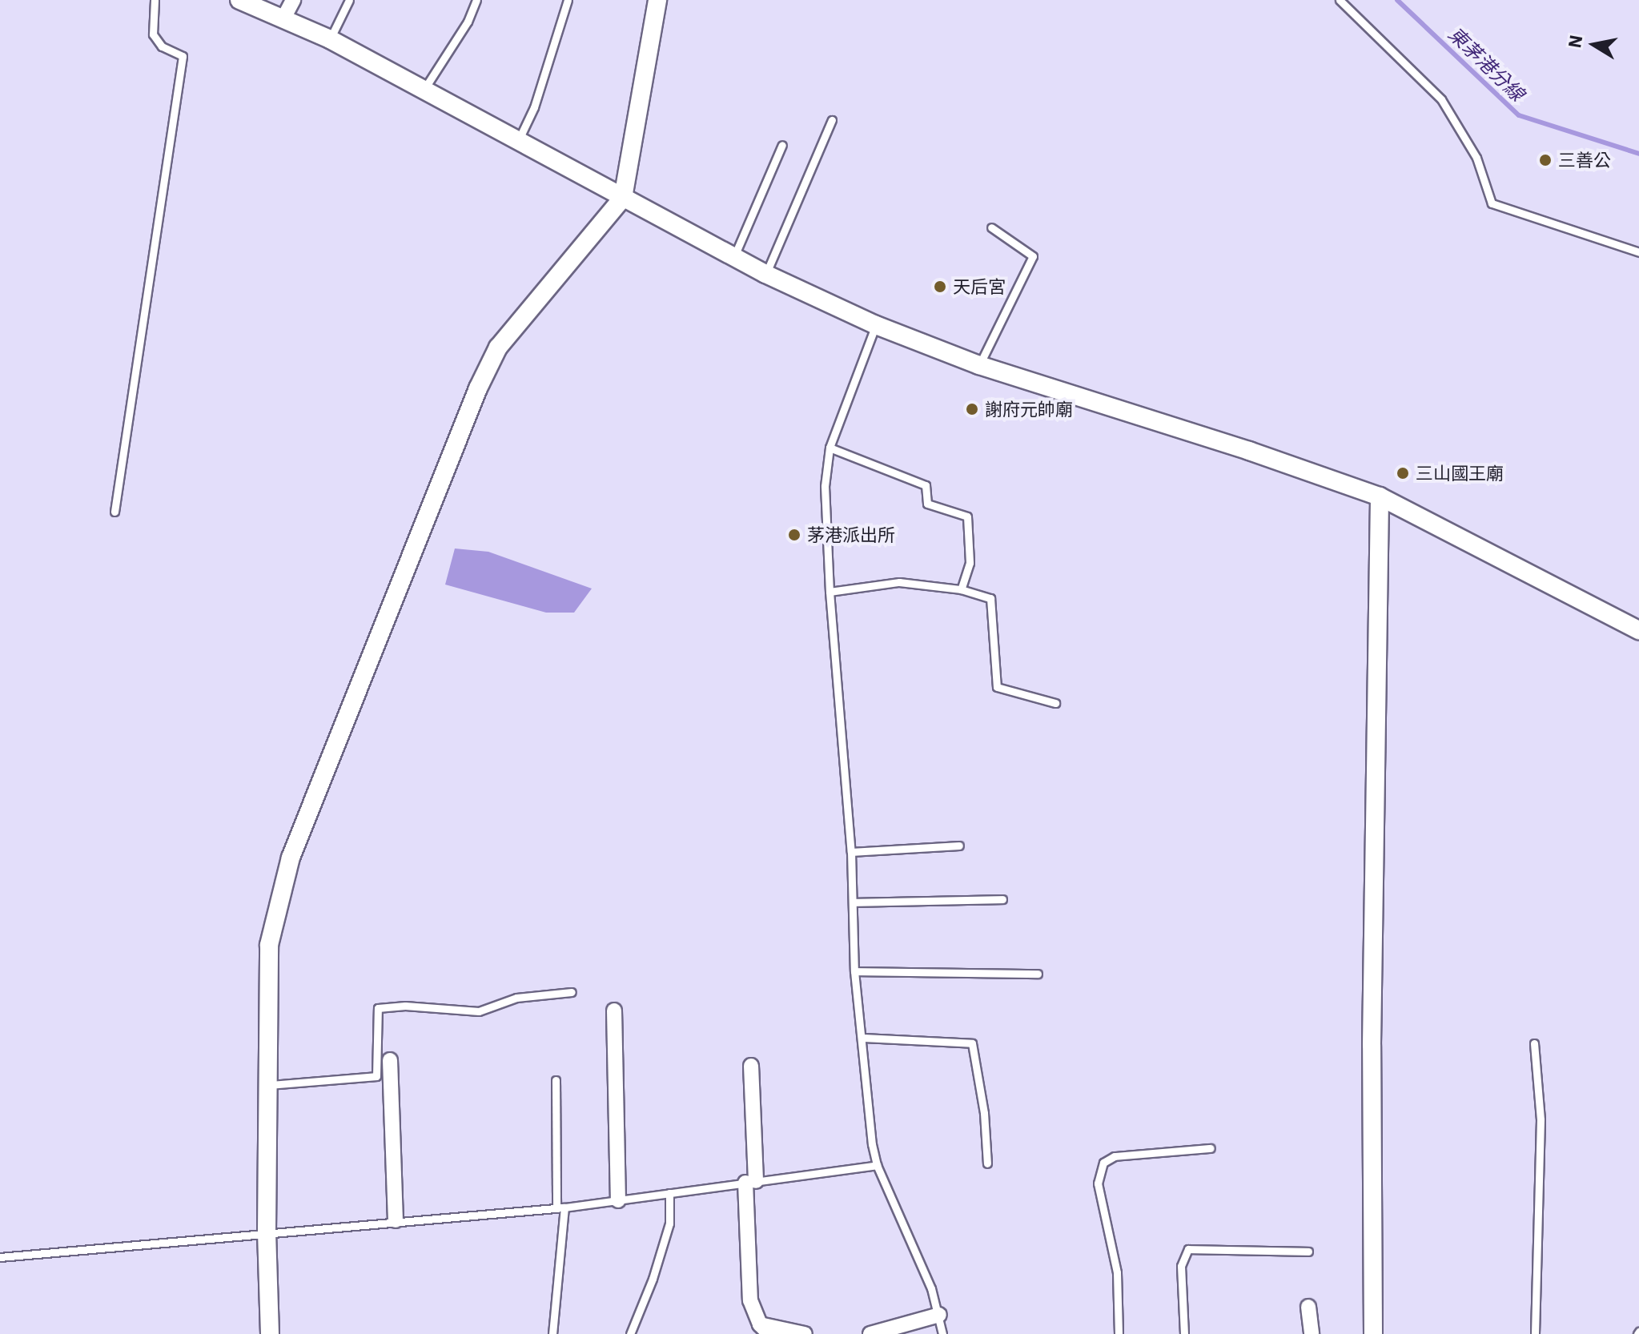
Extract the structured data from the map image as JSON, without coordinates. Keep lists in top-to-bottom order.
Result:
{
  "water": ["東茅港分線"],
  "places": [
    "三善公",
    "天后宮",
    "謝府元帥廟",
    "三山國王廟",
    "茅港派出所"
  ],
  "north": "left"
}
